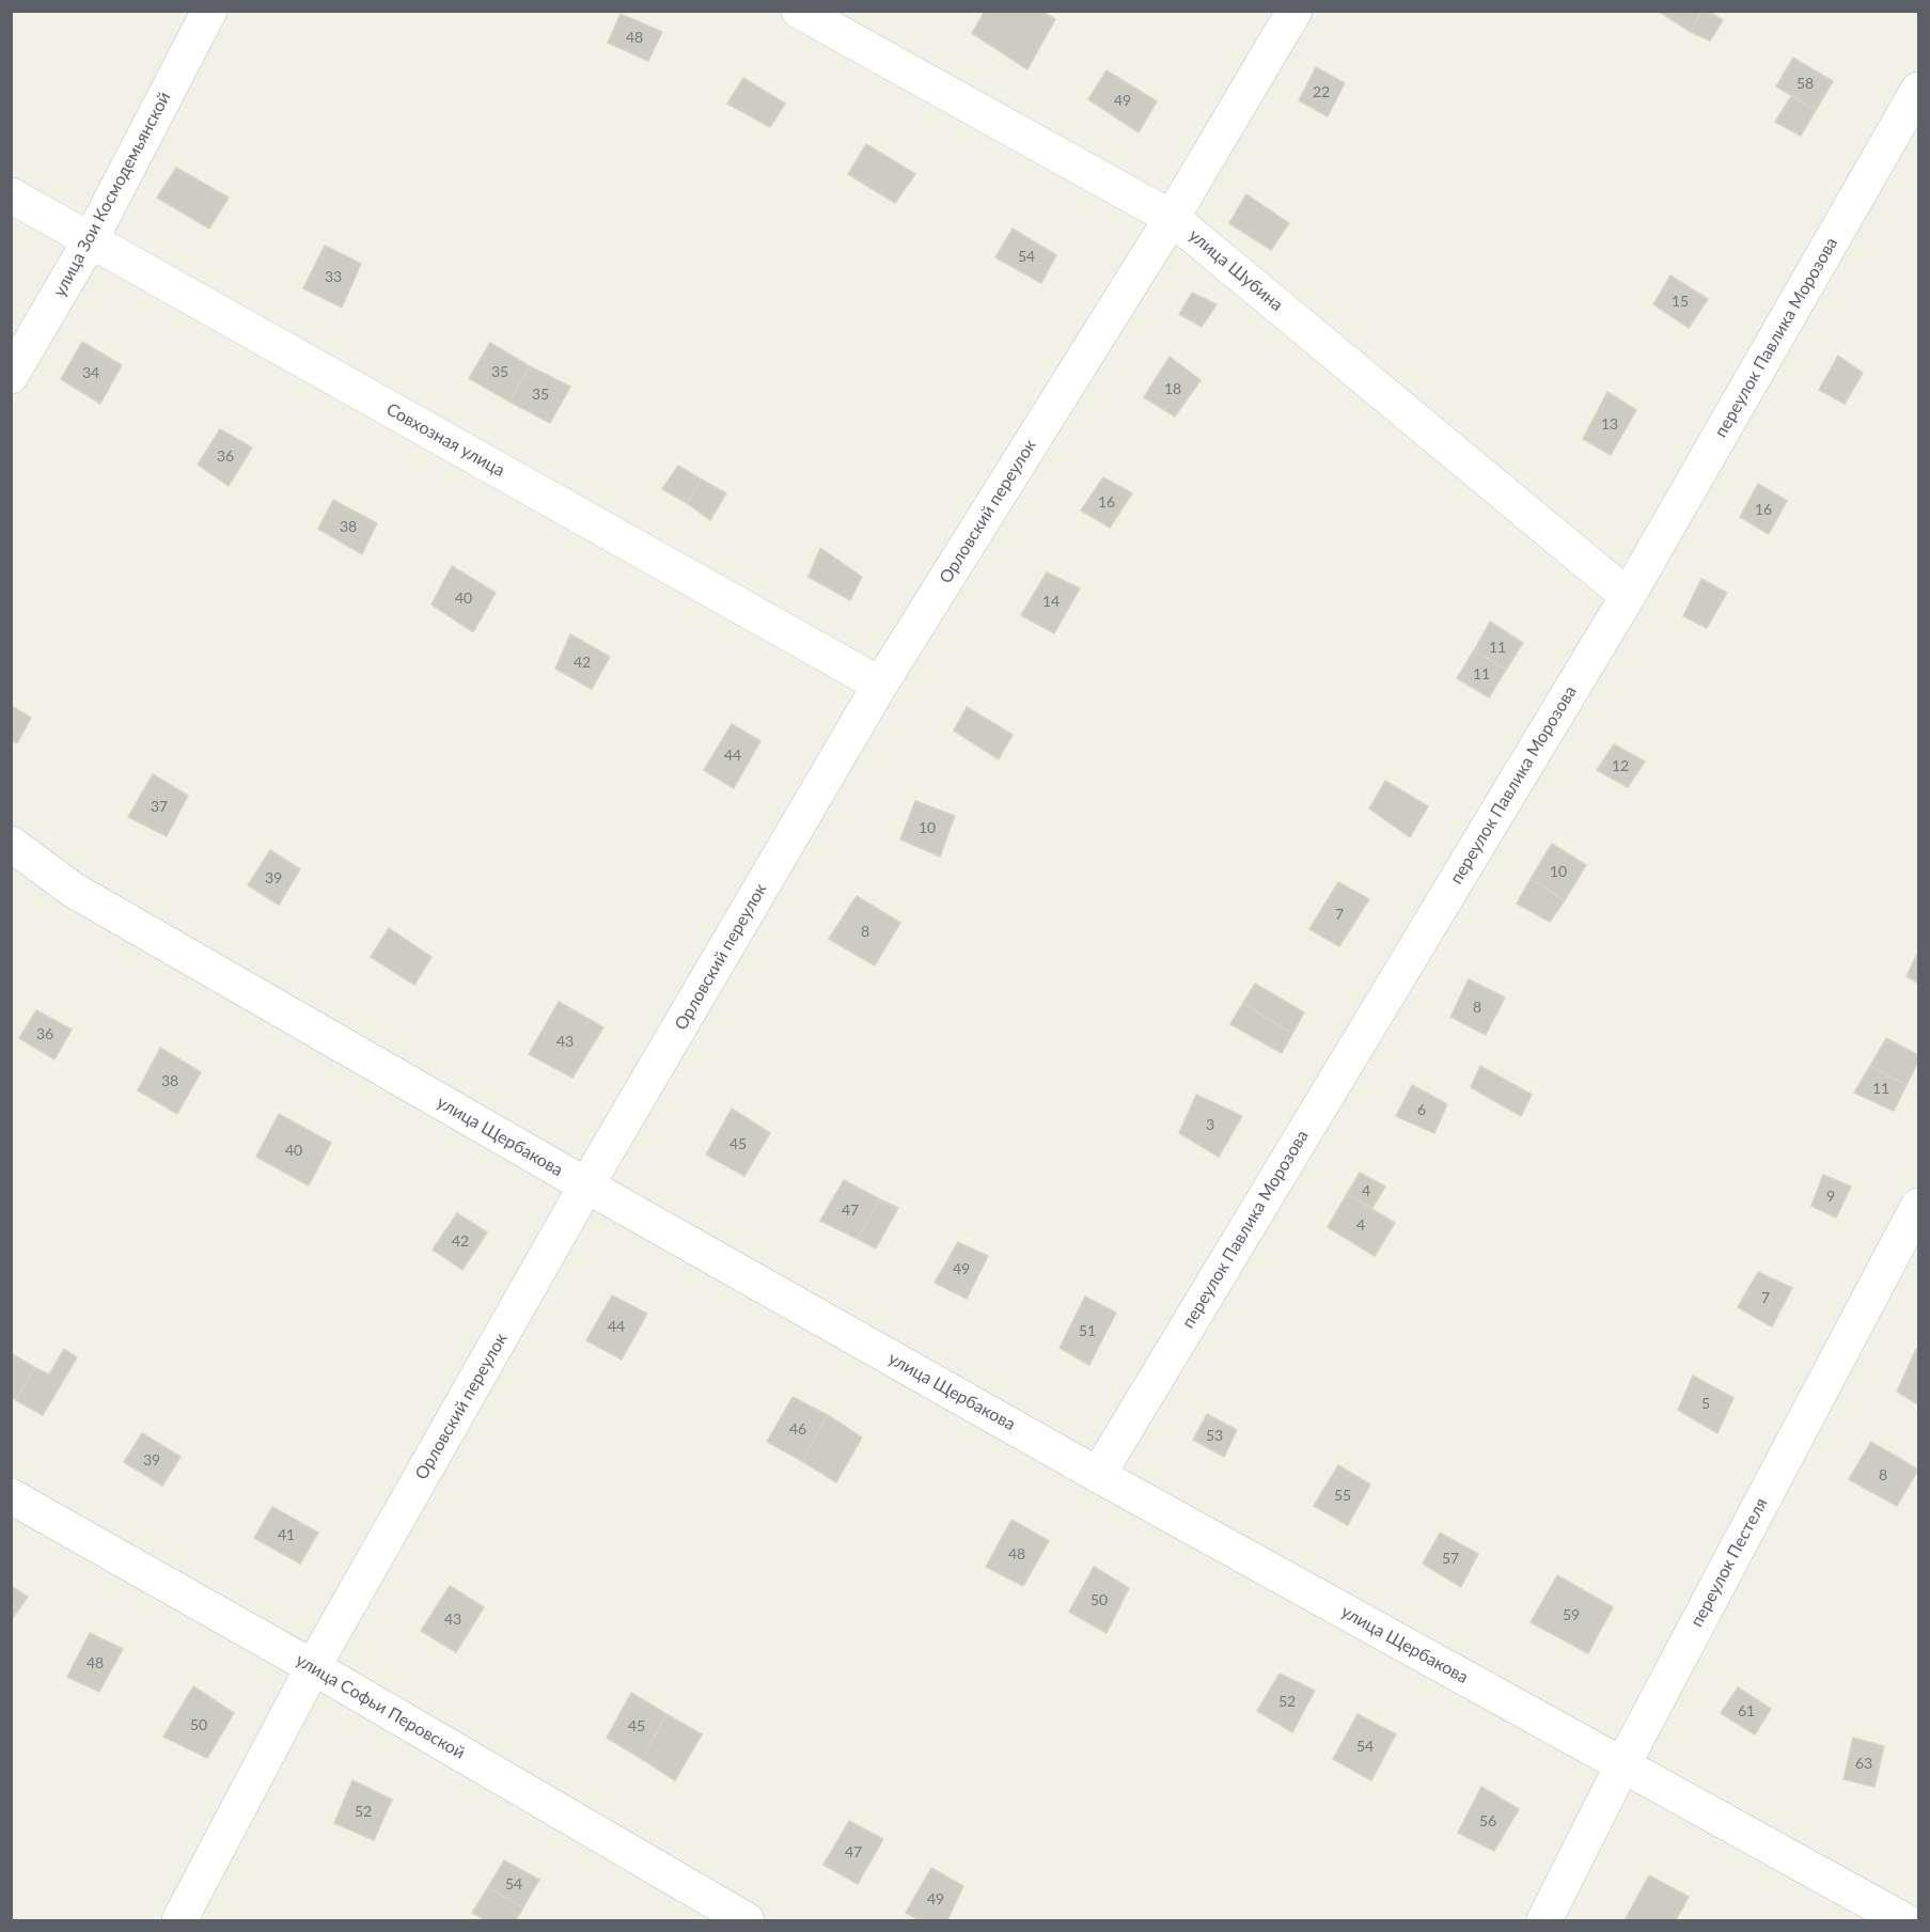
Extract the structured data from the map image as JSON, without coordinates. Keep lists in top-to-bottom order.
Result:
{
  "streets": {
    "street": [
      "улица Зои Космодемьянской",
      "улица Шубина",
      "переулок Павлика Морозова",
      "Совхозная улица",
      "Орловский переулок",
      "улица Щербакова",
      "переулок Пестеля",
      "улица Софьи Перовской"
    ]
  },
  "crossings": [
    ["улица Зои Космодемьянской", "Совхозная улица"],
    ["улица Шубина", "переулок Павлика Морозова"],
    ["улица Шубина", "Орловский переулок"],
    ["переулок Павлика Морозова", "улица Щербакова"],
    ["Совхозная улица", "Орловский переулок"],
    ["Орловский переулок", "улица Щербакова"],
    ["Орловский переулок", "улица Софьи Перовской"],
    ["улица Щербакова", "переулок Пестеля"]
  ],
  "house_numbers": [
    "48",
    "58",
    "22",
    "49",
    "54",
    "33",
    "15",
    "35",
    "34",
    "18",
    "35",
    "13",
    "36",
    "16",
    "16",
    "38",
    "40",
    "14",
    "11",
    "42",
    "11",
    "44",
    "12",
    "37",
    "10",
    "10",
    "39",
    "7",
    "8",
    "8",
    "36",
    "43",
    "38",
    "11",
    "6",
    "3",
    "45",
    "40",
    "4",
    "9",
    "47",
    "4",
    "42",
    "49",
    "7",
    "44",
    "51",
    "5",
    "46",
    "53",
    "39",
    "8",
    "55",
    "41",
    "48",
    "57",
    "50",
    "59",
    "43",
    "48",
    "52",
    "61",
    "50",
    "45",
    "54",
    "63",
    "52",
    "56",
    "47",
    "54",
    "49"
  ]
}
